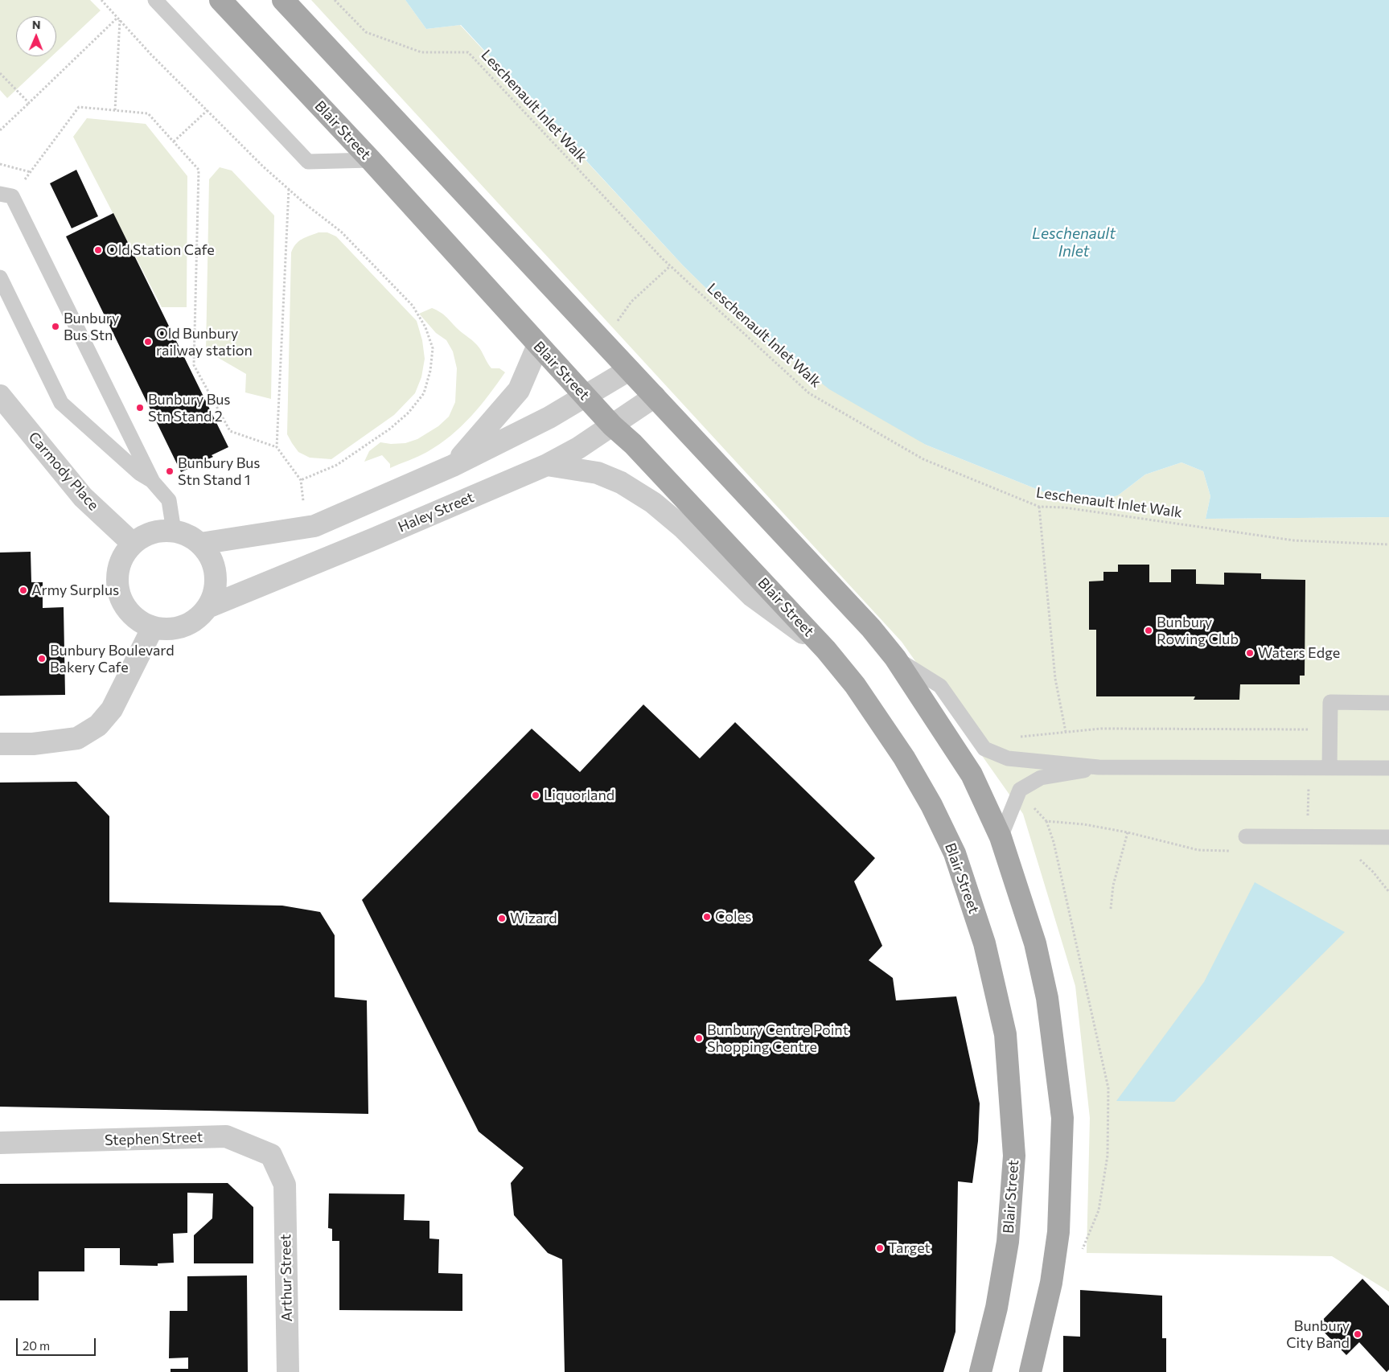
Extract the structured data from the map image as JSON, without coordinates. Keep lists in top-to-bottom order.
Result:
{
  "streets": {
    "main road": ["Blair Street"],
    "street": [
      "Carmody Place",
      "Haley Street",
      "Stephen Street",
      "Arthur Street"
    ],
    "path": ["Leschenault Inlet Walk"]
  },
  "crossings": [
    ["Blair Street", "Haley Street"],
    ["Carmody Place", "Haley Street"],
    ["Stephen Street", "Arthur Street"]
  ],
  "water": ["Leschenault Inlet"],
  "places": [
    "Old Station Cafe",
    "Bunbury Bus Stn",
    "Old Bunbury railway station",
    "Bunbury Bus Stn Stand 2",
    "Bunbury Bus Stn Stand 1",
    "Army Surplus",
    "Bunbury Rowing Club",
    "Waters Edge",
    "Bunbury Boulevard Bakery Cafe",
    "Liquorland",
    "Coles",
    "Wizard",
    "Bunbury Centre Point Shopping Centre",
    "Target",
    "Bunbury City Band"
  ],
  "scale_bar": "20 m",
  "north": "top"
}
